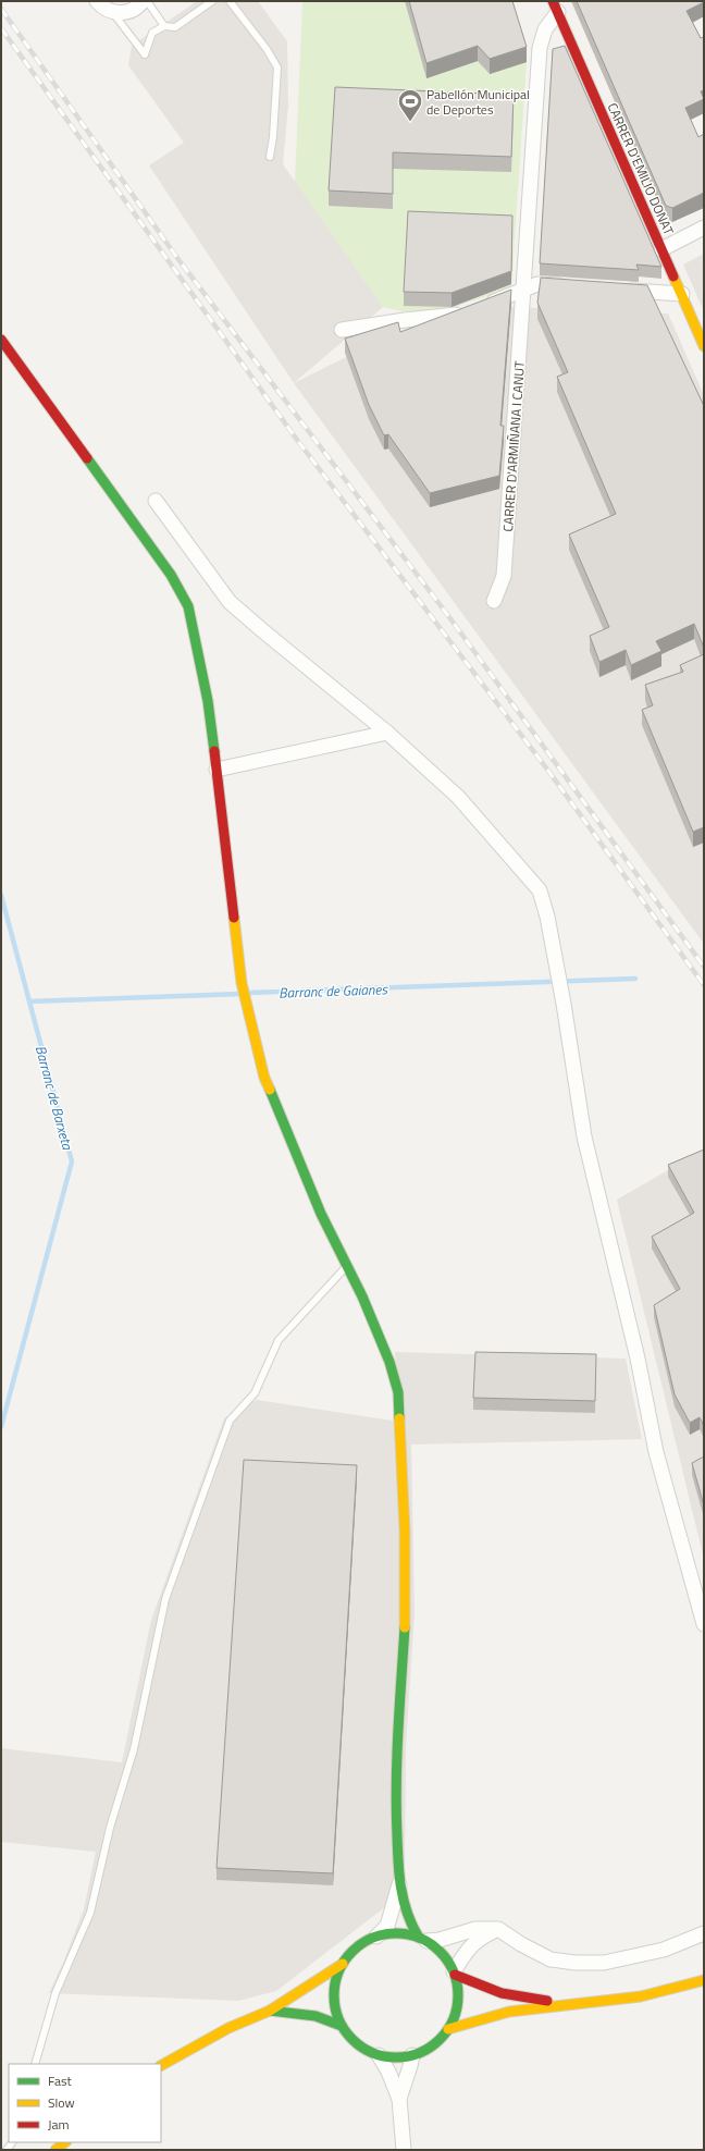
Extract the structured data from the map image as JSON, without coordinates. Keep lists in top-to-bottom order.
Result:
{
  "streets": {
    "street": ["CARRER D'EMILIO DONAT", "CARRER D'ARMIÑANA I CANUT"]
  },
  "crossings": [
    ["CARRER D'EMILIO DONAT", "CARRER D'ARMIÑANA I CANUT"]
  ],
  "water": ["Barranc de Gaianes", "Barranc de Barxeta"],
  "places": {
    "sports": ["Pabellón Municipal de Deportes"]
  },
  "legend": ["Fast", "Slow", "Jam"]
}
